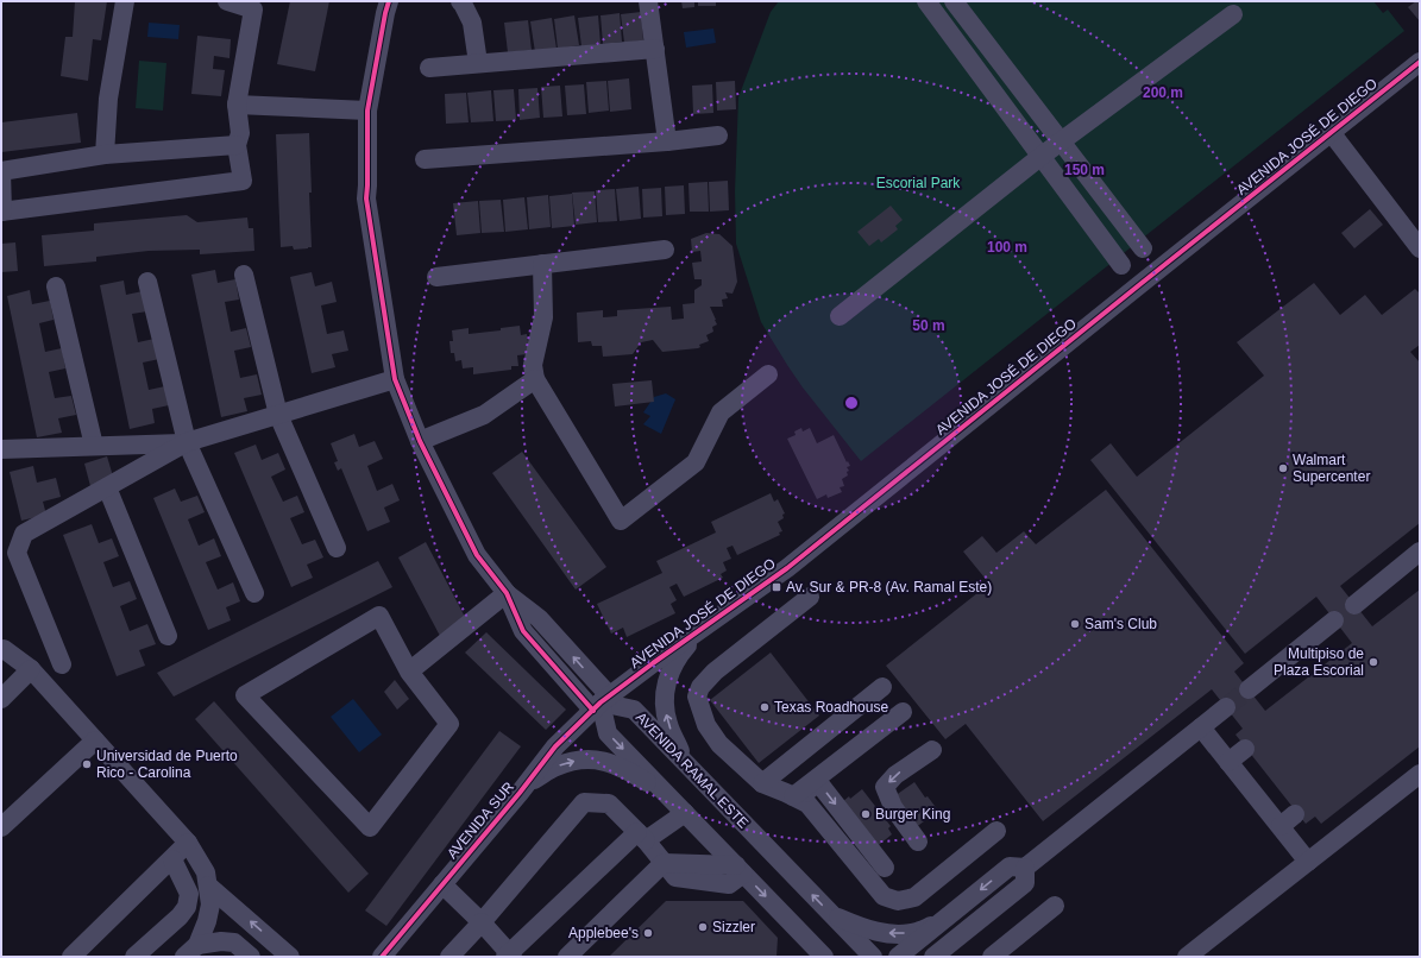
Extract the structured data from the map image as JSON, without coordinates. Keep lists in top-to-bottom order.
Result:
{
  "streets": {
    "street": ["AVENIDA JOSÉ DE DIEGO", "AVENIDA RAMAL ESTE", "AVENIDA SUR"]
  },
  "crossings": [
    ["AVENIDA JOSÉ DE DIEGO", "AVENIDA RAMAL ESTE"],
    ["AVENIDA JOSÉ DE DIEGO", "AVENIDA SUR"],
    ["AVENIDA RAMAL ESTE", "AVENIDA SUR"]
  ],
  "parks": ["Escorial Park"],
  "places": {
    "other": [
      "Walmart Supercenter",
      "Sam's Club",
      "Multipiso de Plaza Escorial",
      "Texas Roadhouse",
      "Universidad de Puerto Rico - Carolina",
      "Burger King",
      "Sizzler",
      "Applebee's"
    ],
    "transit": ["Av. Sur & PR-8 (Av. Ramal Este)"]
  },
  "rings": [
    "200 m",
    "150 m",
    "100 m",
    "50 m"
  ]
}
